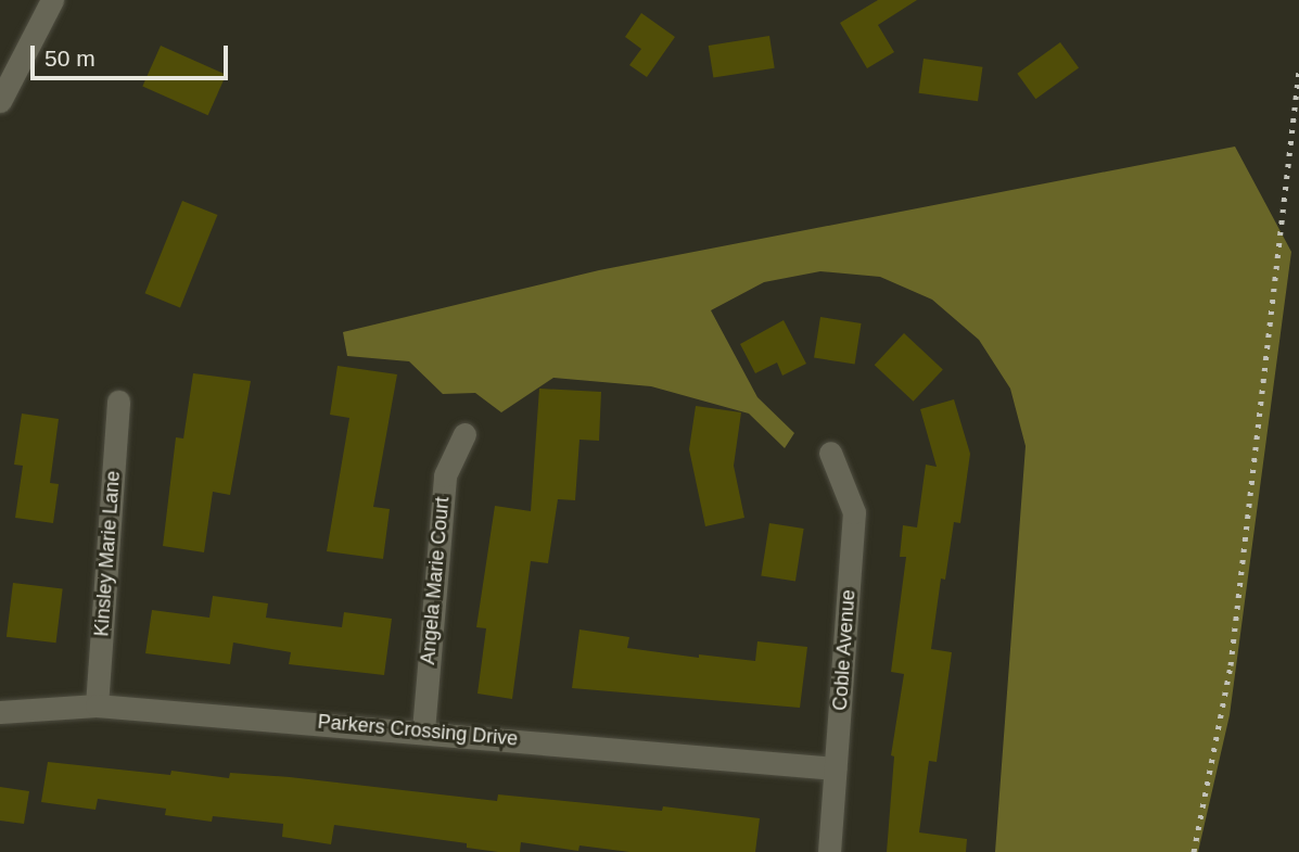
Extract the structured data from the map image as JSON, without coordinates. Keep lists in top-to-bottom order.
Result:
{
  "streets": {
    "street": [
      "Kinsley Marie Lane",
      "Angela Marie Court",
      "Coble Avenue",
      "Parkers Crossing Drive"
    ]
  },
  "crossings": [
    ["Kinsley Marie Lane", "Parkers Crossing Drive"],
    ["Angela Marie Court", "Parkers Crossing Drive"],
    ["Coble Avenue", "Parkers Crossing Drive"]
  ],
  "scale_bar": "50 m"
}
